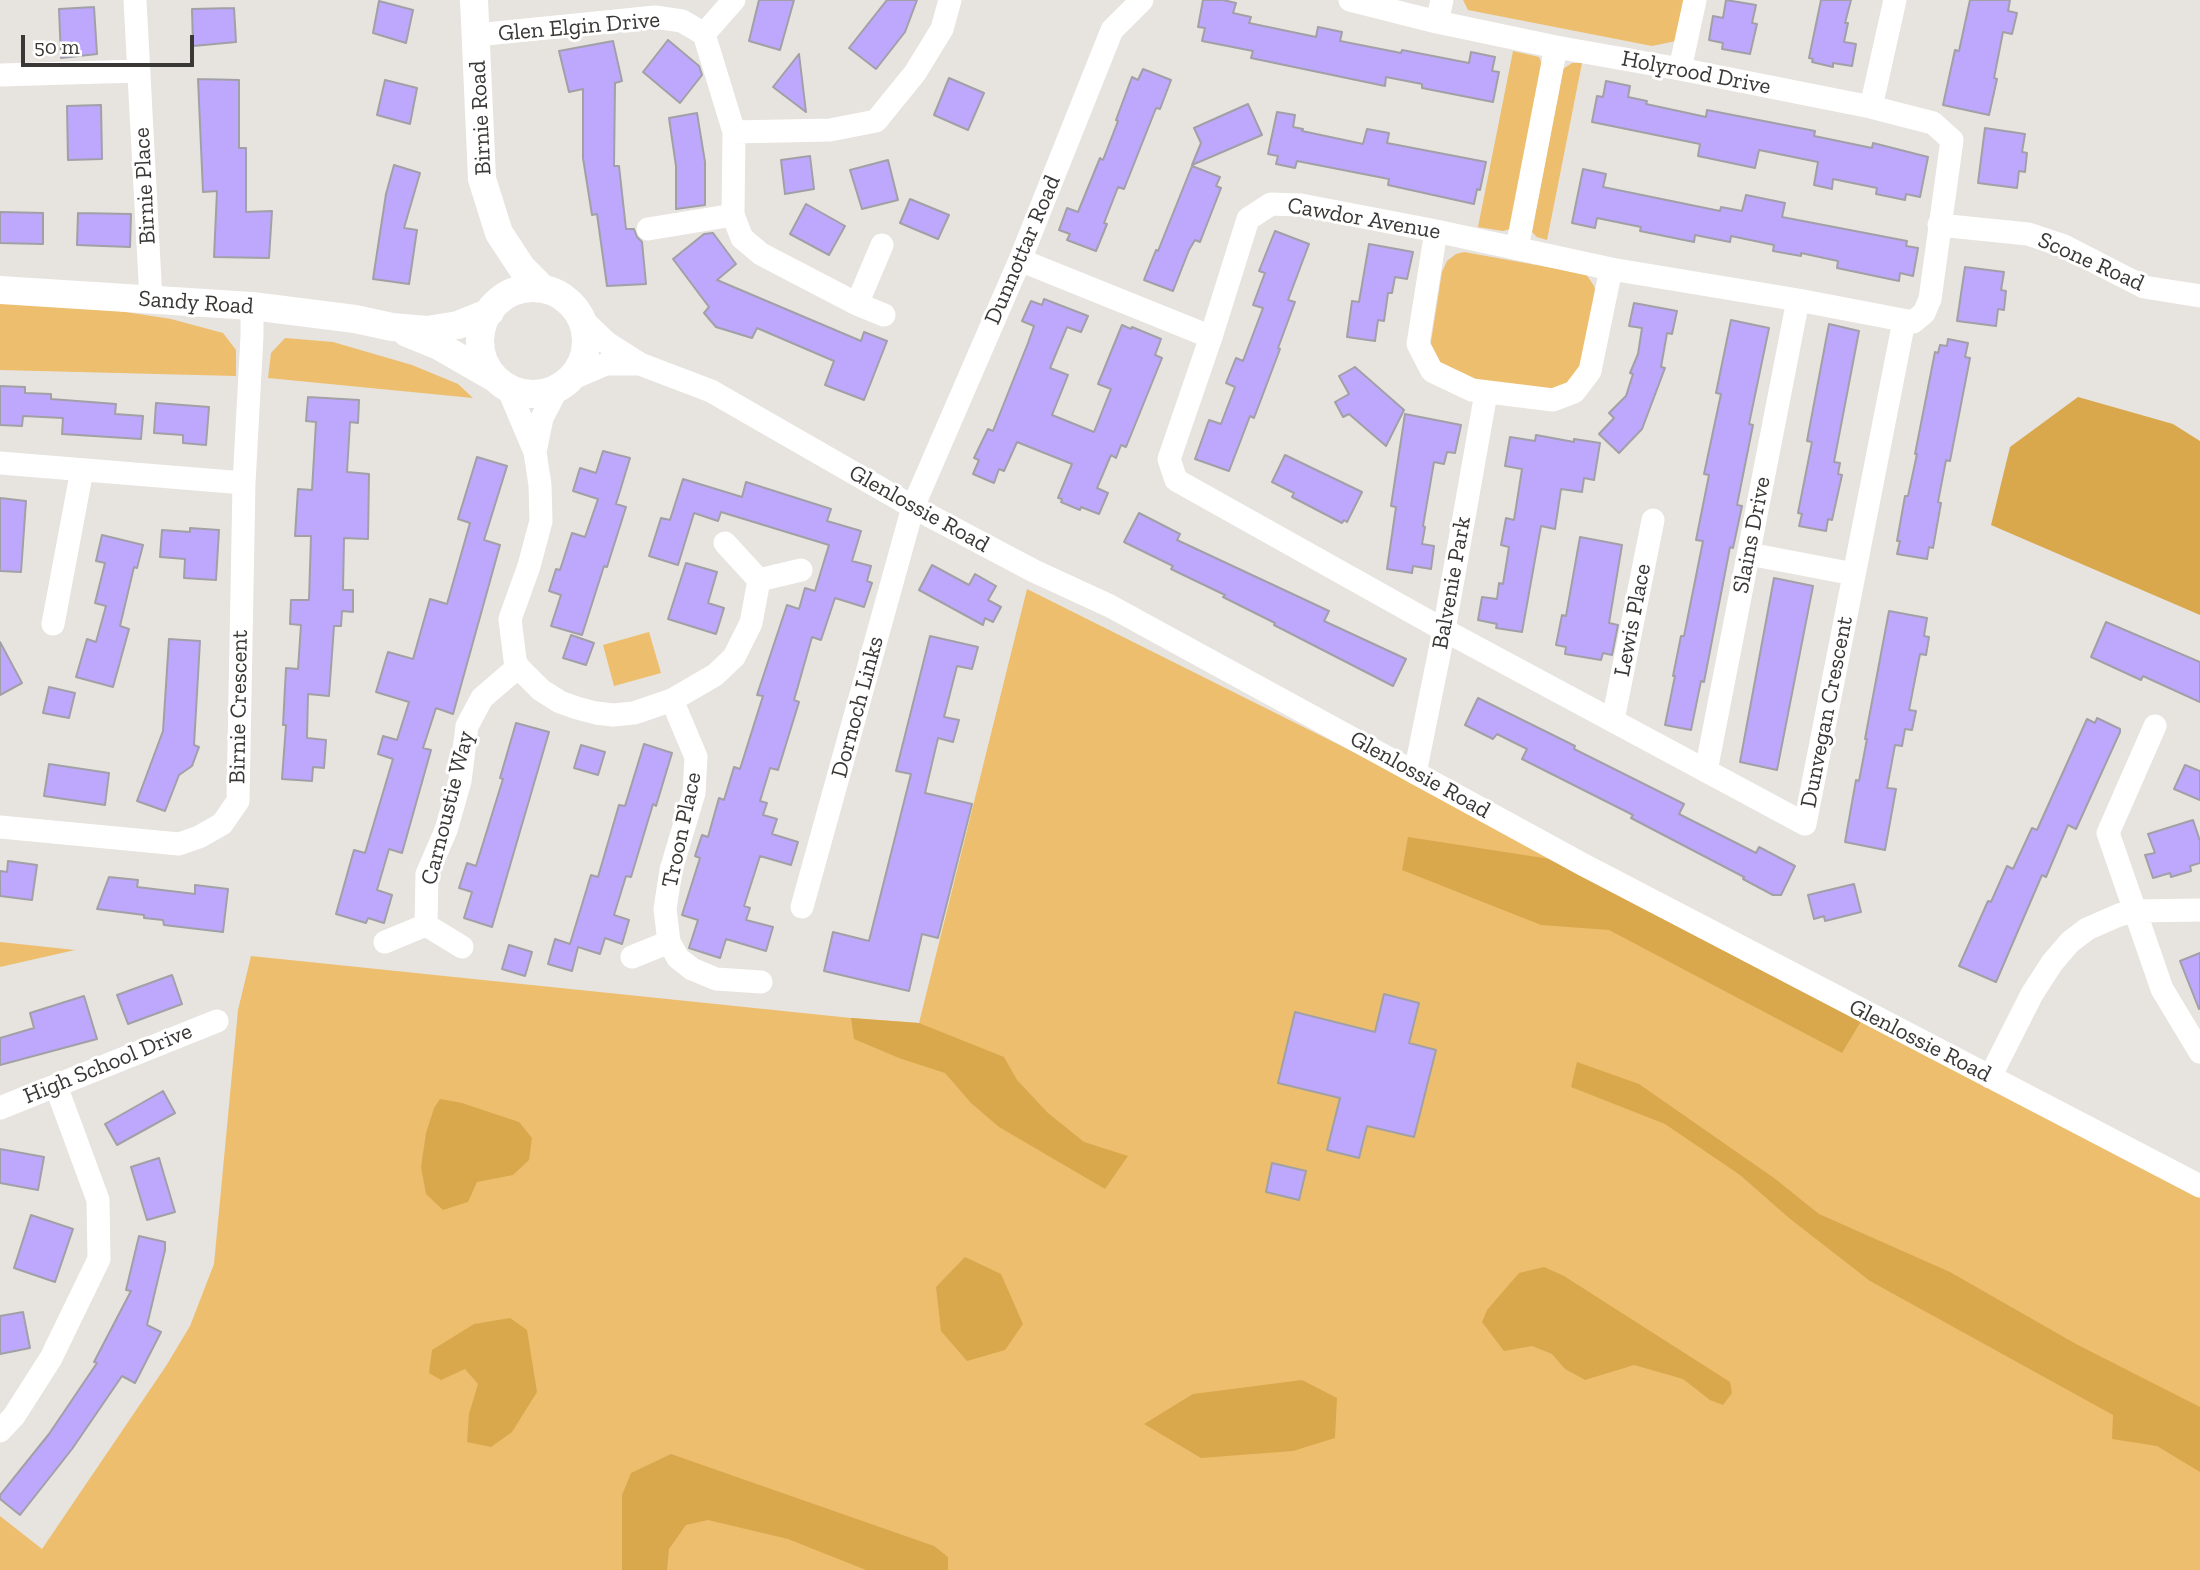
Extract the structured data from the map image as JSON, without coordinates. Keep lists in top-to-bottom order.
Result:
{
  "streets": {
    "street": [
      "Glen Elgin Drive",
      "Holyrood Drive",
      "Birnie Road",
      "Birnie Place",
      "Cawdor Avenue",
      "Dunnottar Road",
      "Scone Road",
      "Sandy Road",
      "Glenlossie Road",
      "Slains Drive",
      "Balvenie Park",
      "Lewis Place",
      "Birnie Crescent",
      "Dornoch Links",
      "Dunvegan Crescent",
      "Carnoustie Way",
      "Troon Place",
      "High School Drive"
    ]
  },
  "crossings": [
    ["Glen Elgin Drive", "Birnie Road"],
    ["Holyrood Drive", "Scone Road"],
    ["Birnie Road", "Sandy Road"],
    ["Birnie Road", "Glenlossie Road"],
    ["Birnie Place", "Sandy Road"],
    ["Cawdor Avenue", "Slains Drive"],
    ["Cawdor Avenue", "Balvenie Park"],
    ["Cawdor Avenue", "Dunvegan Crescent"],
    ["Dunnottar Road", "Glenlossie Road"],
    ["Dunnottar Road", "Dornoch Links"],
    ["Sandy Road", "Glenlossie Road"],
    ["Sandy Road", "Birnie Crescent"],
    ["Glenlossie Road", "Balvenie Park"],
    ["Glenlossie Road", "Dornoch Links"],
    ["Slains Drive", "Dunvegan Crescent"],
    ["Balvenie Park", "Dunvegan Crescent"],
    ["Lewis Place", "Dunvegan Crescent"]
  ],
  "scale_bar": "50 m"
}
